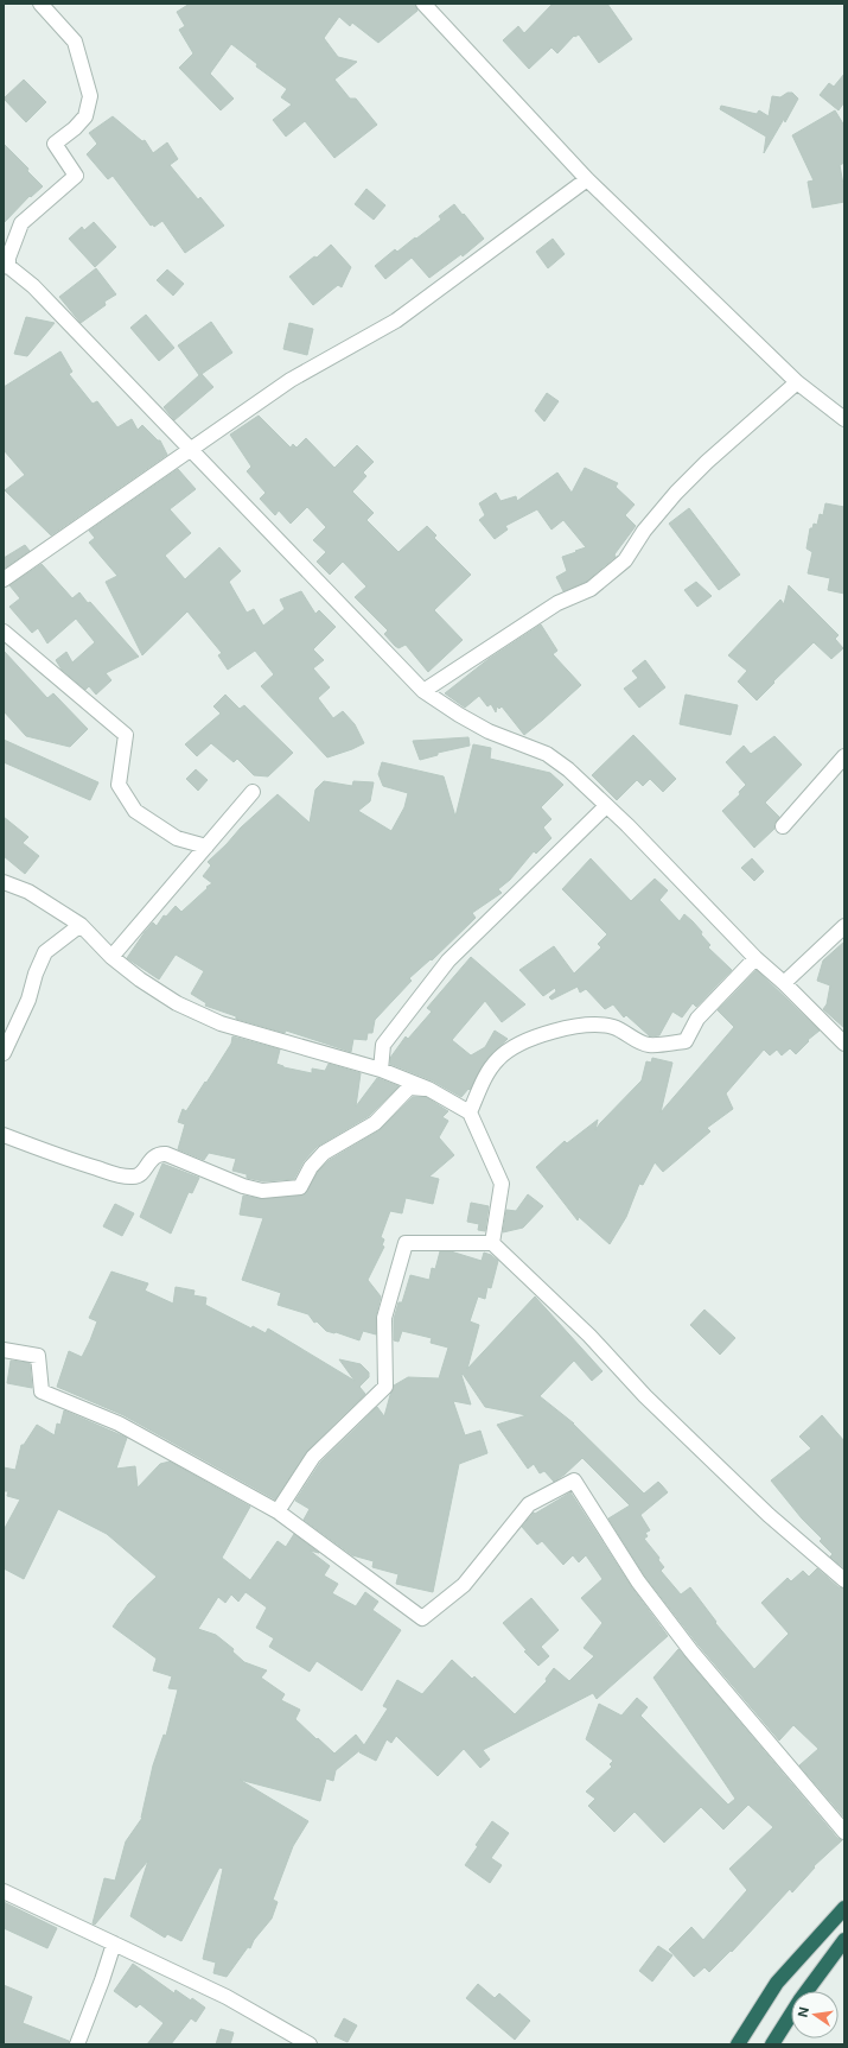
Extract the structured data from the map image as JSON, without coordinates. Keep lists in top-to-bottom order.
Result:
{
  "north": "left"
}
